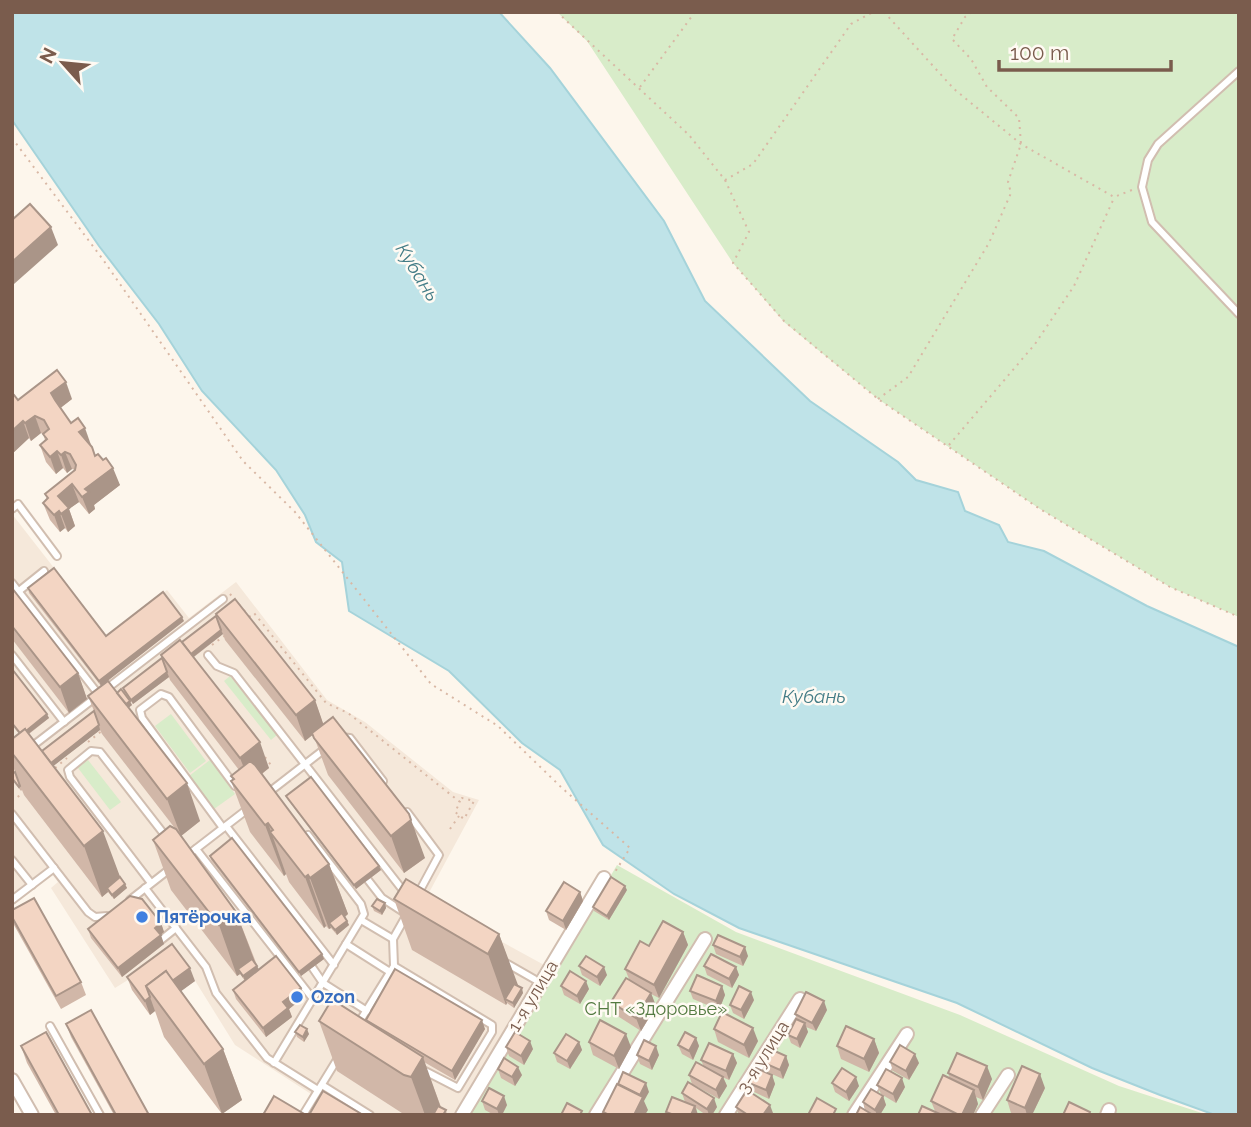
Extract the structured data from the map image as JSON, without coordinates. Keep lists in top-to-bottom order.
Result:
{
  "streets": {
    "street": ["1-я улица", "3-я улица"]
  },
  "water": ["Кубань"],
  "parks": ["СНТ «Здоровье»"],
  "places": ["Пятёрочка", "Ozon"],
  "scale_bar": "100 m",
  "north": "top left"
}
